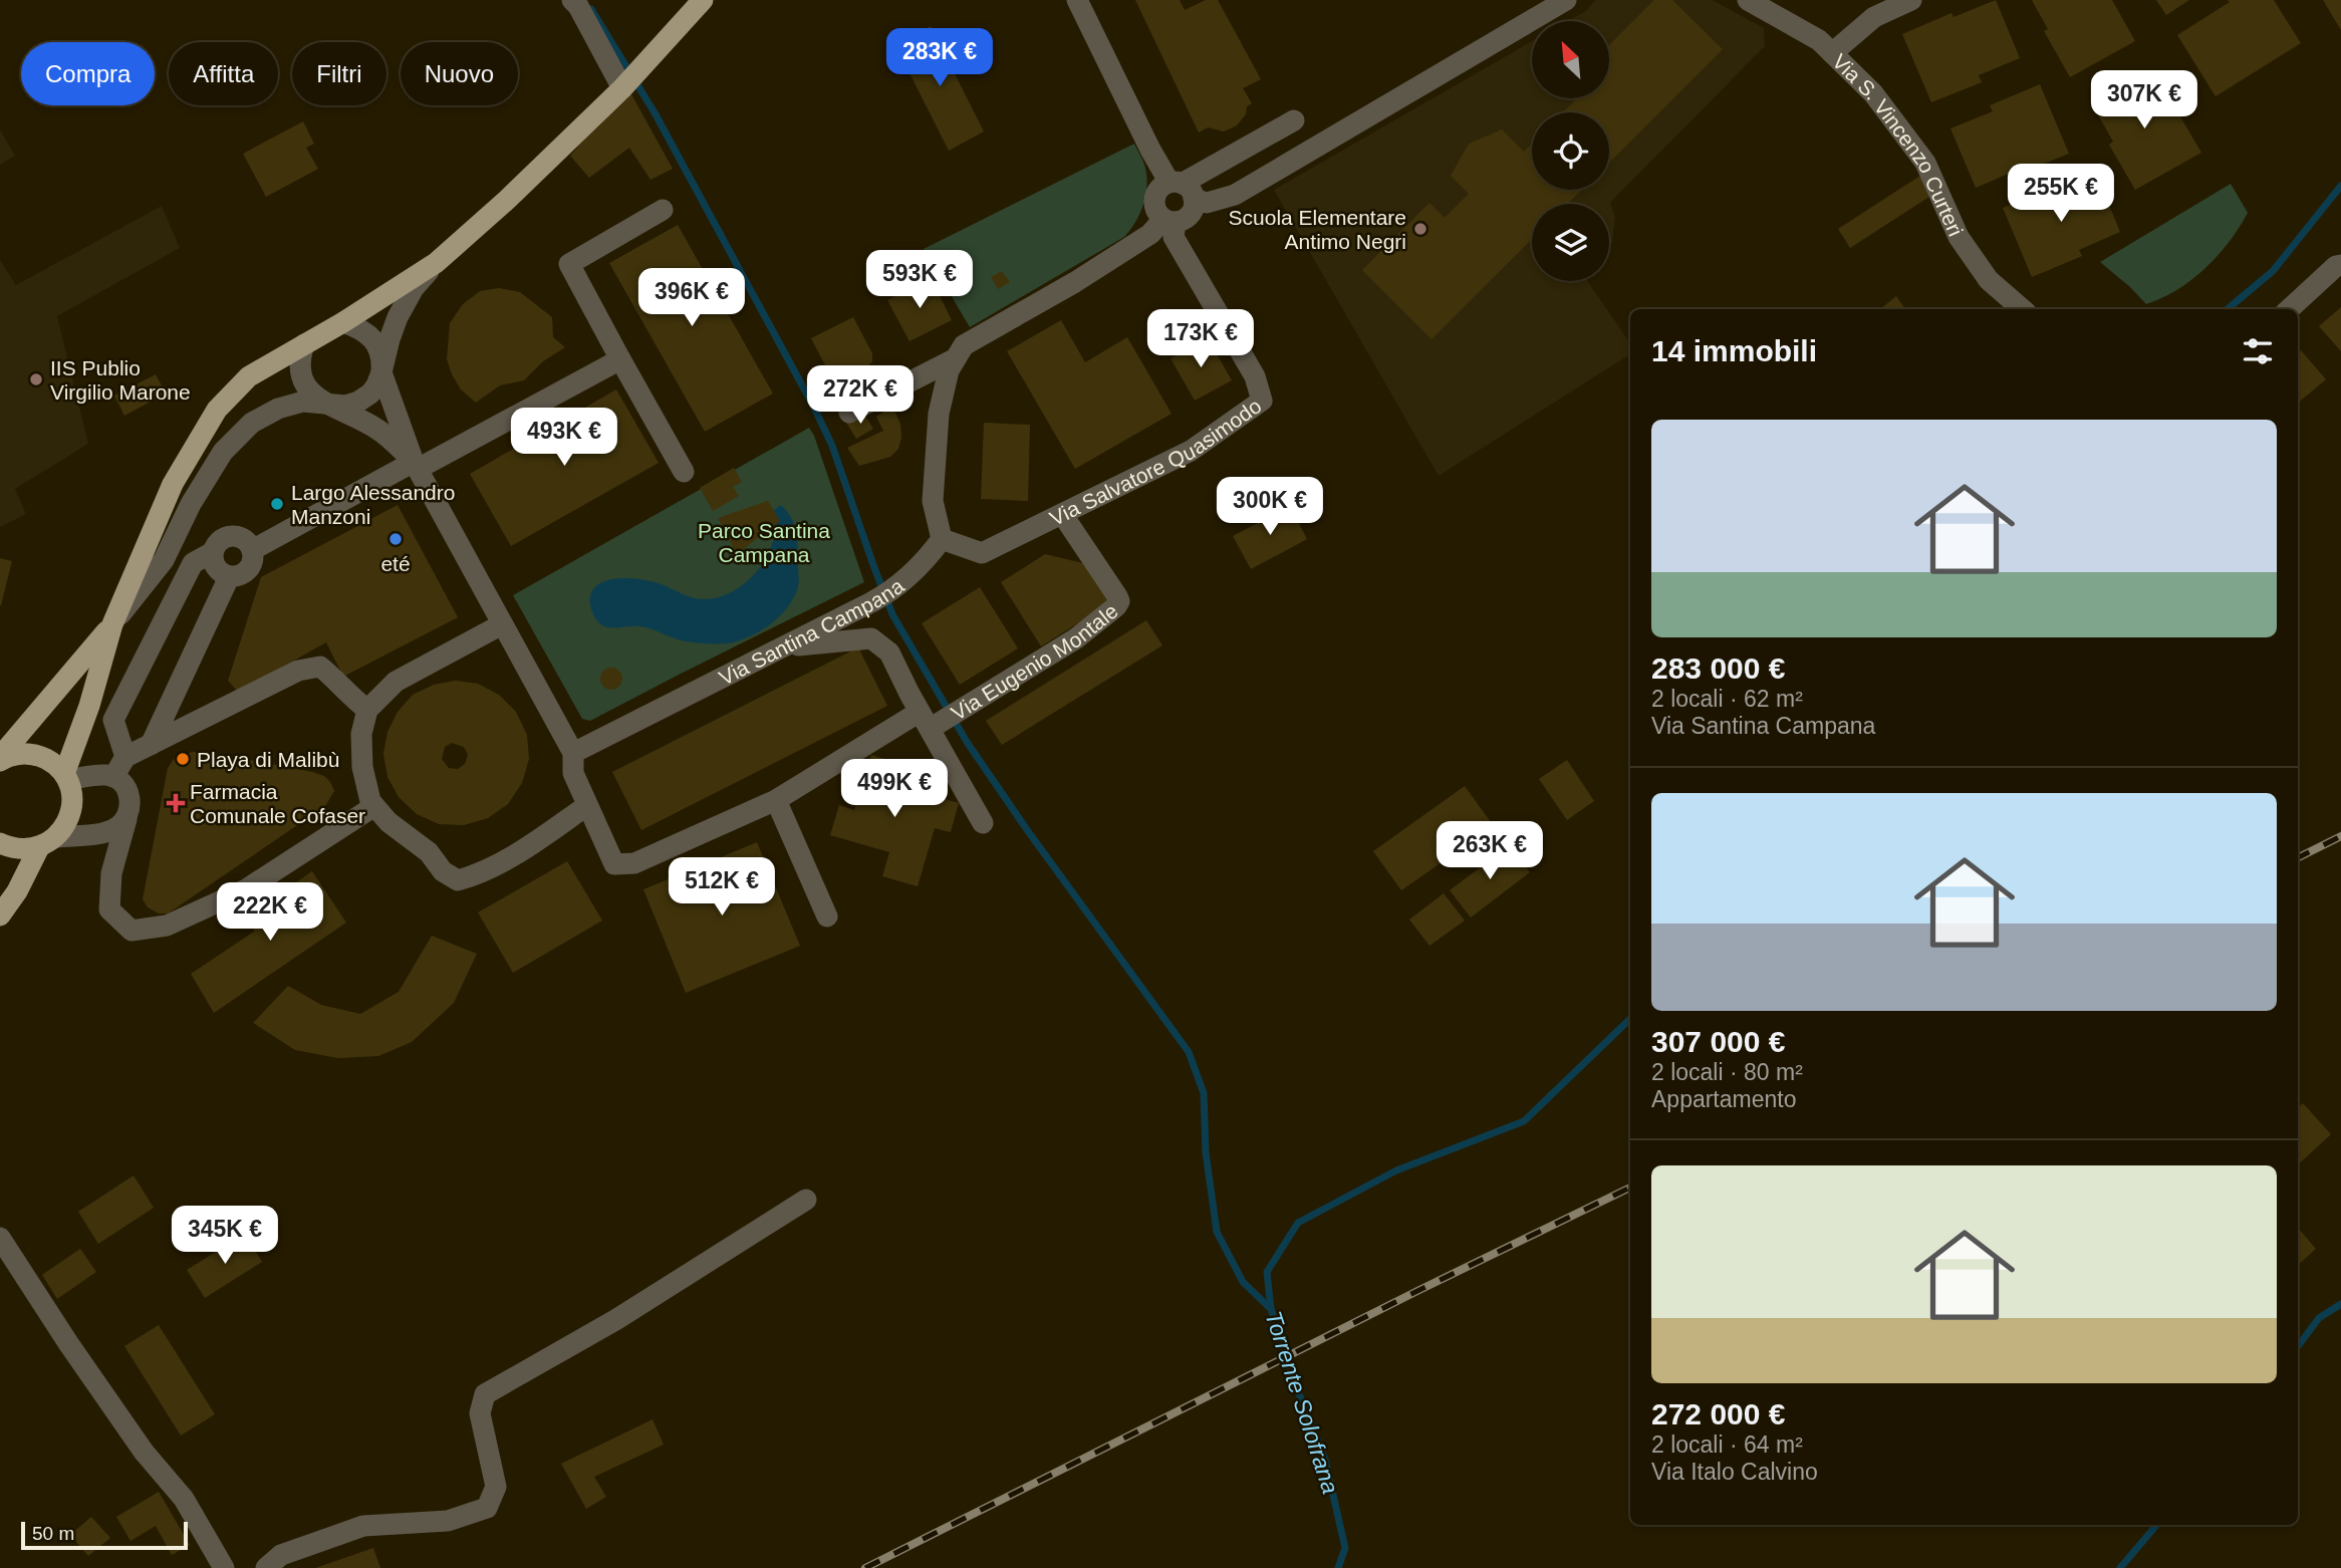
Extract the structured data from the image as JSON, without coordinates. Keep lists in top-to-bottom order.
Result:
{
  "streets": {
    "street": [
      "Via S. Vincenzo Curteri",
      "Via Salvatore Quasimodo",
      "Via Santina Campana",
      "Via Eugenio Montale"
    ]
  },
  "crossings": [
    ["Via Salvatore Quasimodo", "Via Santina Campana"],
    ["Via Salvatore Quasimodo", "Via Eugenio Montale"],
    ["Via Santina Campana", "Via Eugenio Montale"]
  ],
  "water": ["Torrente Solofrana"],
  "parks": ["Parco Santina Campana"],
  "places": {
    "other": [
      "Scuola Elementare Antimo Negri",
      "IIS Publio Virgilio Marone",
      "Largo Alessandro Manzoni",
      "eté",
      "Playa di Malibù"
    ],
    "health": ["Farmacia Comunale Cofaser"]
  },
  "scale_bar": "50 m",
  "north": "top left",
  "page": {
    "price": [
      "283K €",
      "307K €",
      "255K €",
      "593K €",
      "396K €",
      "173K €",
      "272K €",
      "493K €",
      "300K €",
      "499K €",
      "263K €",
      "512K €",
      "222K €",
      "345K €"
    ],
    "chip": [
      "Compra",
      "Affitta",
      "Filtri",
      "Nuovo"
    ],
    "heading": "14 immobili",
    "list": [
      {
        "name": "283 000 €",
        "note": "2 locali · 62 m² · Via Santina Campana"
      },
      {
        "name": "307 000 €",
        "note": "2 locali · 80 m² · Appartamento"
      },
      {
        "name": "272 000 €",
        "note": "2 locali · 64 m² · Via Italo Calvino"
      }
    ],
    "scale": "50 m"
  }
}
